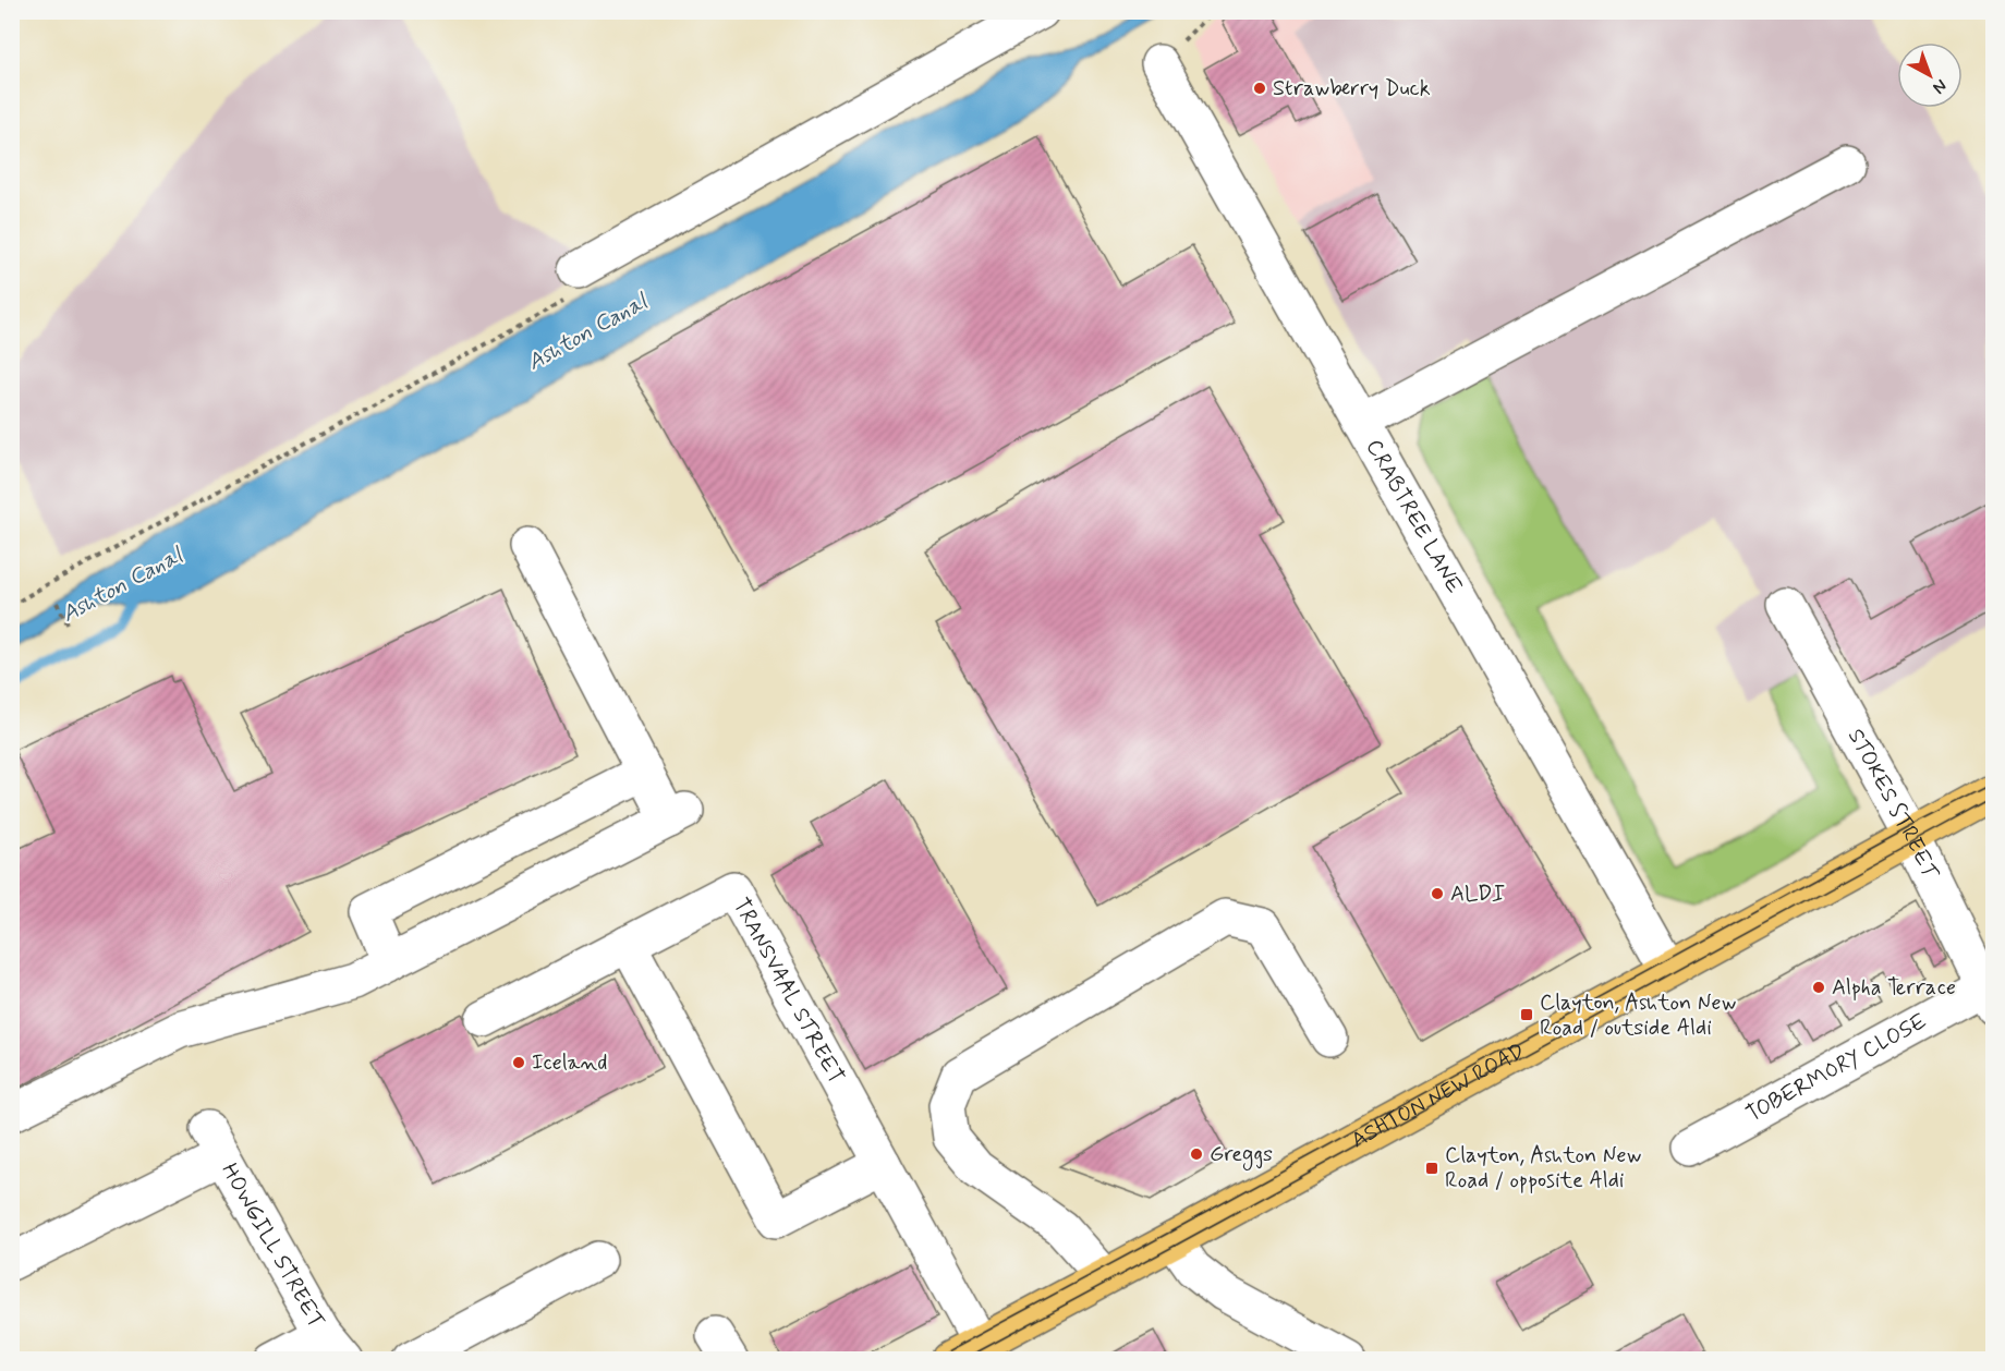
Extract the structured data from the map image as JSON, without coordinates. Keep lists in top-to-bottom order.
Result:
{
  "streets": {
    "main road": ["ASHTON NEW ROAD"],
    "street": [
      "CRABTREE LANE",
      "STOKES STREET",
      "TRANSVAAL STREET",
      "TOBERMORY CLOSE",
      "HOWGILL STREET"
    ]
  },
  "crossings": [
    ["CRABTREE LANE", "ASHTON NEW ROAD"],
    ["STOKES STREET", "TOBERMORY CLOSE"],
    ["STOKES STREET", "ASHTON NEW ROAD"],
    ["TRANSVAAL STREET", "ASHTON NEW ROAD"]
  ],
  "water": ["Ashton Canal"],
  "places": {
    "other": [
      "Strawberry Duck",
      "ALDI",
      "Alpha Terrace",
      "Iceland",
      "Greggs"
    ],
    "transit": ["Clayton, Ashton New Road / outside Aldi", "Clayton, Ashton New Road / opposite Aldi"]
  },
  "north": "bottom right"
}
